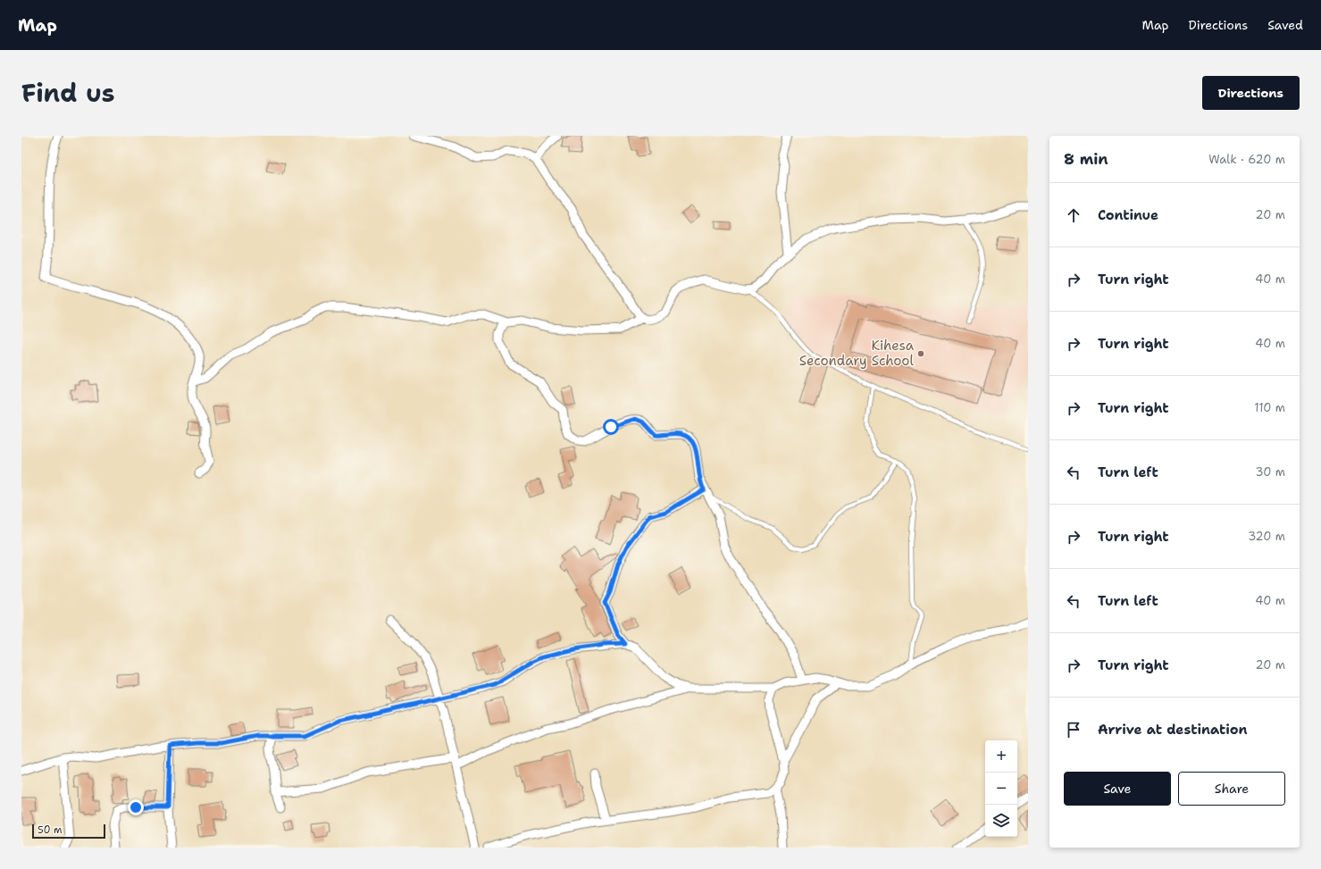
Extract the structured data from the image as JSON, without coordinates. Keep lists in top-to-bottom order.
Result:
{
  "places": ["Kihesa Secondary School"],
  "scale_bar": "50 m",
  "page": {
    "header": "Map",
    "nav": ["Map", "Directions", "Saved"],
    "title": "Find us",
    "buttons": [
      "Directions",
      ["Save", "Share"]
    ],
    "heading": ["8 min", "Walk · 620 m"],
    "list": [
      ["Continue", "20 m"],
      ["Turn right", "40 m"],
      ["Turn right", "40 m"],
      ["Turn right", "110 m"],
      ["Turn left", "30 m"],
      ["Turn right", "320 m"],
      ["Turn left", "40 m"],
      ["Turn right", "20 m"],
      "Arrive at destination"
    ],
    "map_buttons": ["+", "−"],
    "scale": "50 m"
  }
}
